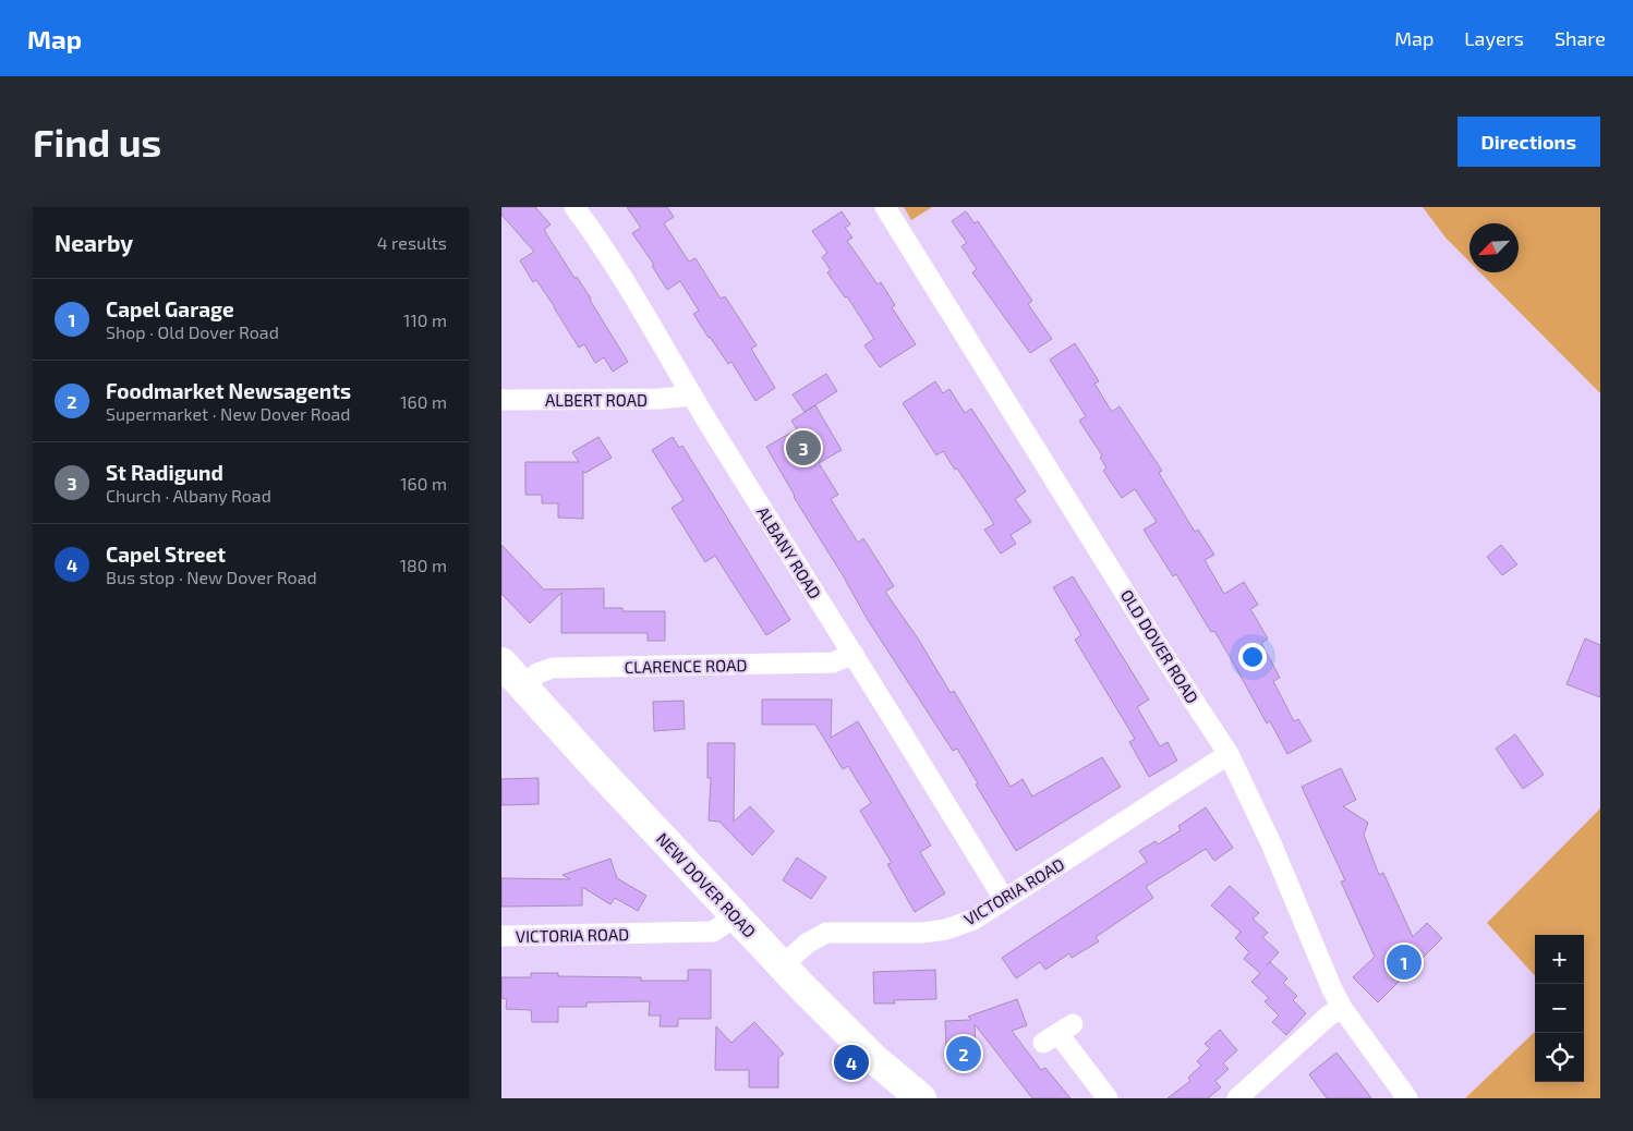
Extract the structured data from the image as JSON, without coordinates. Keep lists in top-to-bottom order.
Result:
{
  "streets": {
    "main road": ["NEW DOVER ROAD"],
    "street": [
      "ALBERT ROAD",
      "ALBANY ROAD",
      "OLD DOVER ROAD",
      "CLARENCE ROAD",
      "VICTORIA ROAD"
    ]
  },
  "crossings": [
    ["ALBERT ROAD", "ALBANY ROAD"],
    ["ALBANY ROAD", "CLARENCE ROAD"],
    ["ALBANY ROAD", "VICTORIA ROAD"],
    ["OLD DOVER ROAD", "VICTORIA ROAD"],
    ["CLARENCE ROAD", "NEW DOVER ROAD"],
    ["NEW DOVER ROAD", "VICTORIA ROAD"]
  ],
  "north": "bottom left",
  "page": {
    "header": "Map",
    "nav": ["Map", "Layers", "Share"],
    "buttons": "Directions",
    "title": "Find us",
    "heading": ["Nearby", "4 results"],
    "list": [
      {
        "mark": "1",
        "name": "Capel Garage",
        "note": "Shop · Old Dover Road",
        "value": "110 m"
      },
      {
        "mark": "2",
        "name": "Foodmarket Newsagents",
        "note": "Supermarket · New Dover Road",
        "value": "160 m"
      },
      {
        "mark": "3",
        "name": "St Radigund",
        "note": "Church · Albany Road",
        "value": "160 m"
      },
      {
        "mark": "4",
        "name": "Capel Street",
        "note": "Bus stop · New Dover Road",
        "value": "180 m"
      }
    ],
    "pins": [
      "3",
      "1",
      "2",
      "4"
    ],
    "map_buttons": ["+", "−"]
  }
}
